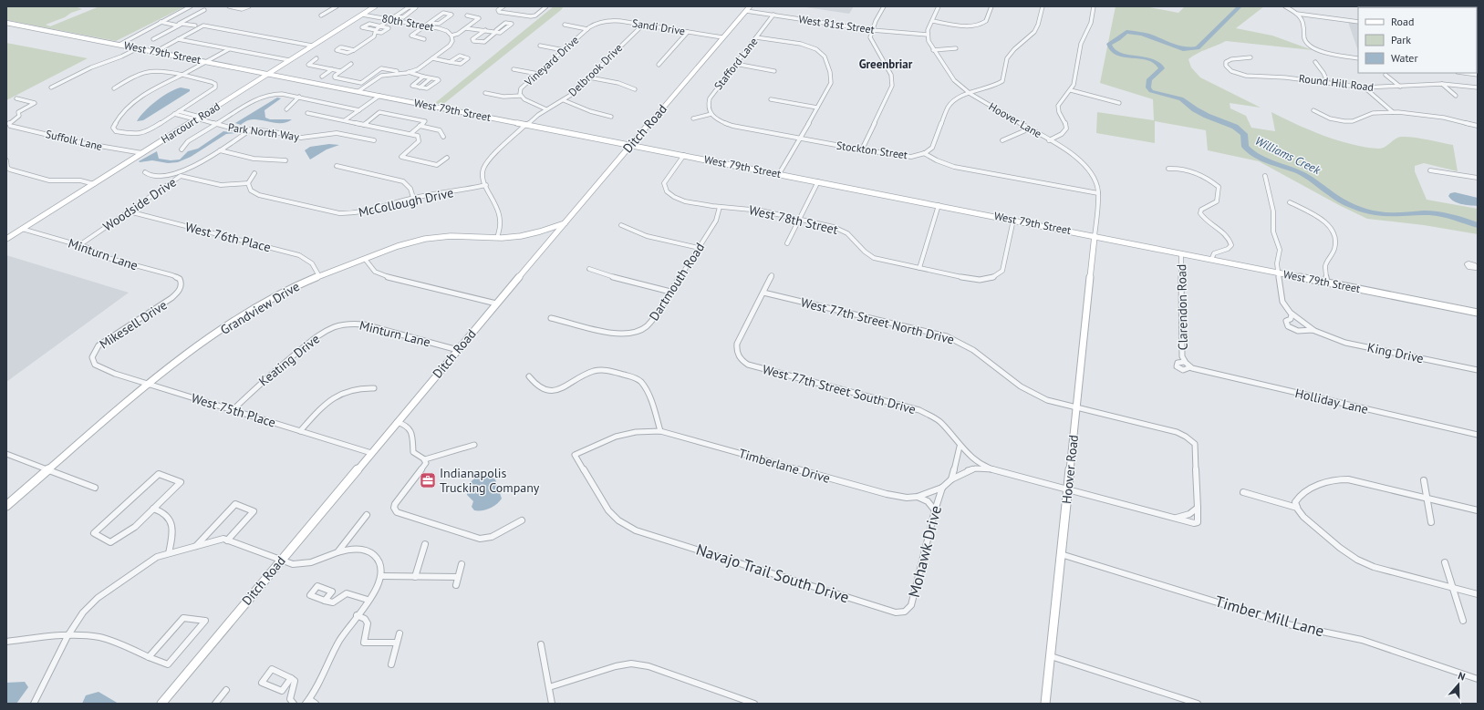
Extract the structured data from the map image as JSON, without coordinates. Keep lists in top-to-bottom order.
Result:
{
  "streets": {
    "main road": [
      "West 79th Street",
      "Harcourt Road",
      "Ditch Road",
      "Grandview Drive",
      "Hoover Road"
    ],
    "street": [
      "80th Street",
      "West 81st Street",
      "Sandi Drive",
      "Vineyard Drive",
      "Stafford Lane",
      "Delbrook Drive",
      "Round Hill Road",
      "Hoover Lane",
      "Park North Way",
      "Suffolk Lane",
      "Stockton Street",
      "McCollough Drive",
      "Woodside Drive",
      "West 78th Street",
      "West 76th Place",
      "Minturn Lane",
      "Dartmouth Road",
      "Clarendon Road",
      "West 77th Street North Drive",
      "Mikesell Drive",
      "King Drive",
      "Keating Drive",
      "West 77th Street South Drive",
      "Holliday Lane",
      "West 75th Place",
      "Timberlane Drive",
      "Mohawk Drive",
      "Navajo Trail South Drive",
      "Timber Mill Lane"
    ]
  },
  "crossings": [
    ["80th Street", "Harcourt Road"],
    ["West 81st Street", "Stafford Lane"],
    ["West 81st Street", "Hoover Lane"],
    ["West 81st Street", "Ditch Road"],
    ["Sandi Drive", "Vineyard Drive"],
    ["Sandi Drive", "Delbrook Drive"],
    ["Sandi Drive", "Ditch Road"],
    ["West 79th Street", "Delbrook Drive"],
    ["West 79th Street", "Hoover Lane"],
    ["West 79th Street", "Harcourt Road"],
    ["West 79th Street", "Ditch Road"],
    ["West 79th Street", "West 78th Street"],
    ["West 79th Street", "Clarendon Road"],
    ["West 79th Street", "King Drive"],
    ["West 79th Street", "Hoover Road"],
    ["Vineyard Drive", "Delbrook Drive"],
    ["Stafford Lane", "Stockton Street"],
    ["Delbrook Drive", "McCollough Drive"],
    ["Delbrook Drive", "Grandview Drive"],
    ["Hoover Lane", "Stockton Street"],
    ["Hoover Lane", "Hoover Road"],
    ["Harcourt Road", "Park North Way"],
    ["Harcourt Road", "Suffolk Lane"],
    ["Harcourt Road", "Minturn Lane"],
    ["Ditch Road", "Minturn Lane"],
    ["Ditch Road", "Grandview Drive"],
    ["Ditch Road", "West 75th Place"],
    ["McCollough Drive", "Woodside Drive"],
    ["Woodside Drive", "West 76th Place"],
    ["Woodside Drive", "Minturn Lane"],
    ["West 78th Street", "Dartmouth Road"],
    ["West 76th Place", "Grandview Drive"],
    ["Minturn Lane", "Mikesell Drive"],
    ["Minturn Lane", "Keating Drive"],
    ["Clarendon Road", "Holliday Lane"],
    ["Grandview Drive", "West 75th Place"],
    ["West 77th Street North Drive", "West 77th Street South Drive"],
    ["West 77th Street North Drive", "Hoover Road"],
    ["Mikesell Drive", "West 75th Place"],
    ["Keating Drive", "West 75th Place"],
    ["West 77th Street South Drive", "Timberlane Drive"],
    ["West 77th Street South Drive", "Hoover Road"],
    ["Timberlane Drive", "Mohawk Drive"],
    ["Timberlane Drive", "Navajo Trail South Drive"],
    ["Hoover Road", "Timber Mill Lane"],
    ["Mohawk Drive", "Navajo Trail South Drive"]
  ],
  "districts": ["Greenbriar"],
  "water": ["Williams Creek"],
  "places": {
    "office": ["Indianapolis Trucking Company"]
  },
  "legend": ["Road", "Park", "Water"],
  "north": "top"
}
